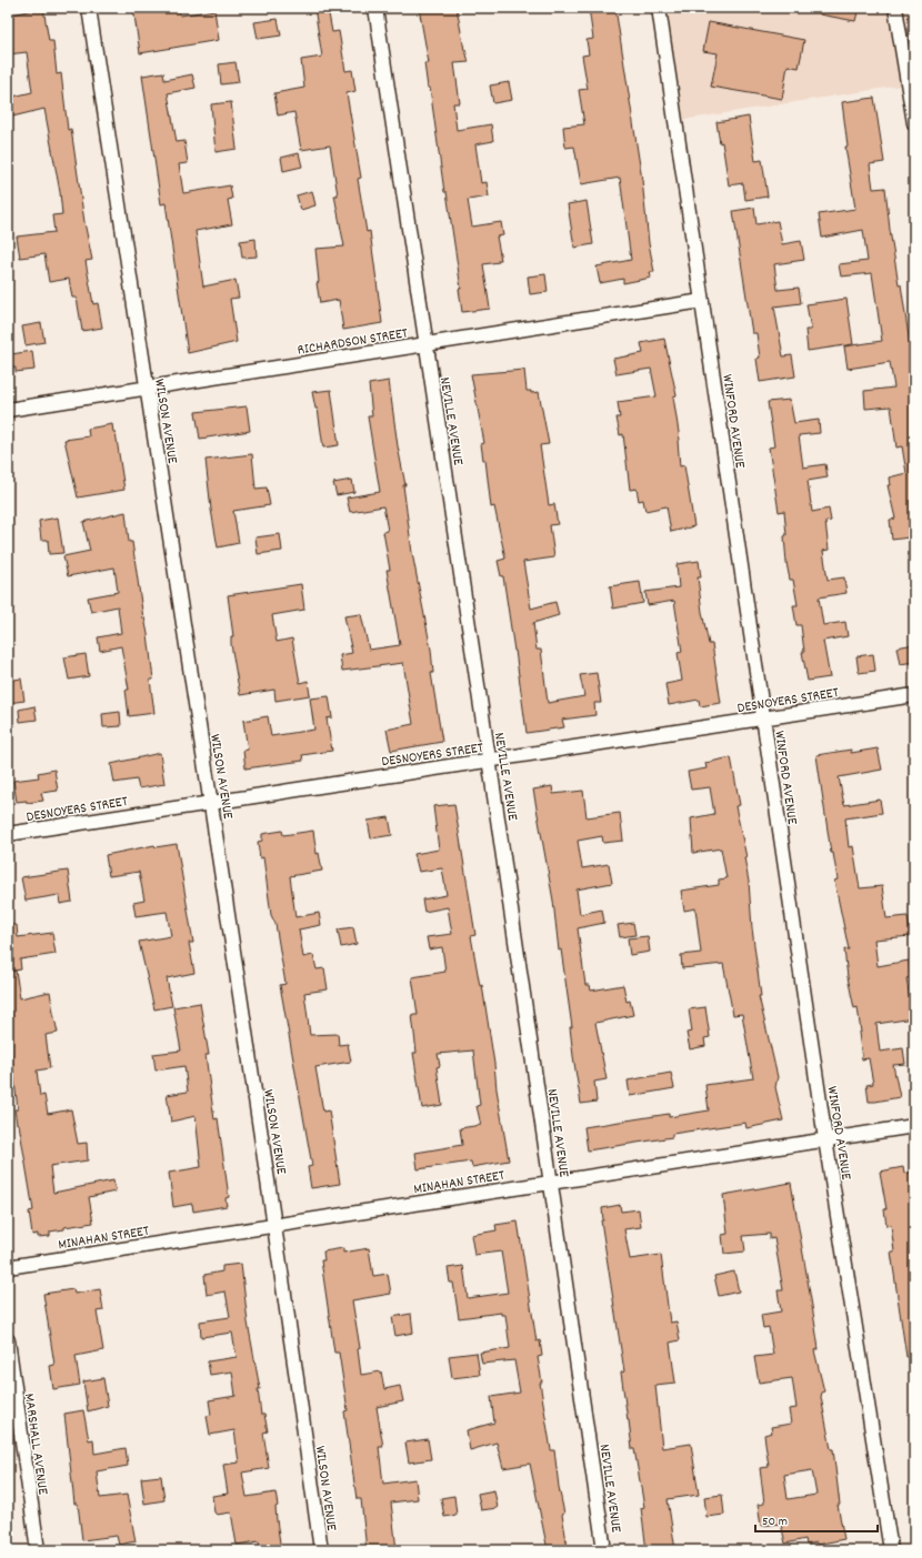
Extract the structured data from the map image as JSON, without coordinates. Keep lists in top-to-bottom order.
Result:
{
  "streets": {
    "street": [
      "RICHARDSON STREET",
      "WILSON AVENUE",
      "NEVILLE AVENUE",
      "WINFORD AVENUE",
      "DESNOYERS STREET",
      "MINAHAN STREET",
      "MARSHALL AVENUE"
    ]
  },
  "crossings": [
    ["RICHARDSON STREET", "WILSON AVENUE"],
    ["RICHARDSON STREET", "NEVILLE AVENUE"],
    ["RICHARDSON STREET", "WINFORD AVENUE"],
    ["WILSON AVENUE", "DESNOYERS STREET"],
    ["WILSON AVENUE", "MINAHAN STREET"],
    ["NEVILLE AVENUE", "DESNOYERS STREET"],
    ["NEVILLE AVENUE", "MINAHAN STREET"],
    ["WINFORD AVENUE", "DESNOYERS STREET"],
    ["WINFORD AVENUE", "MINAHAN STREET"]
  ],
  "scale_bar": "50 m"
}
